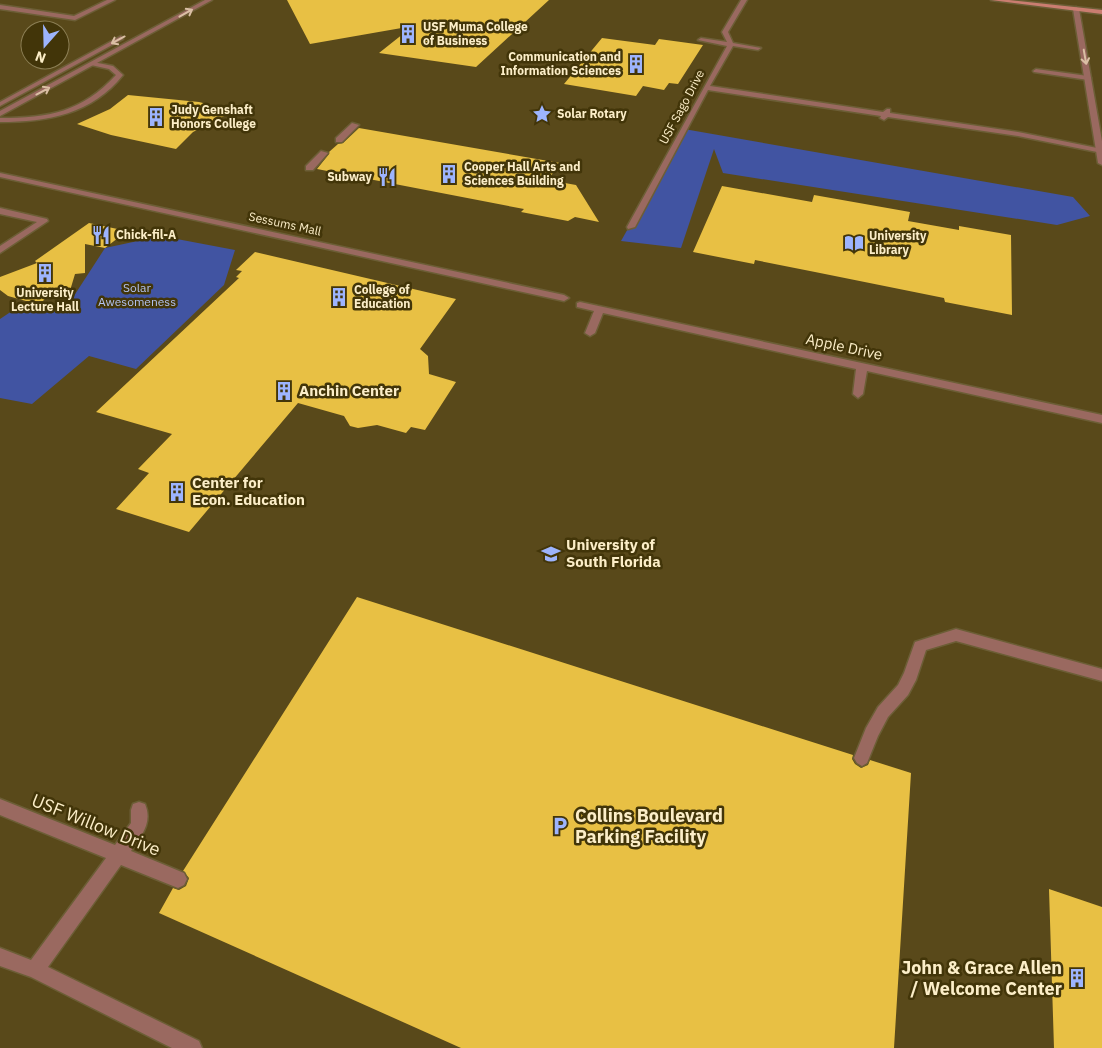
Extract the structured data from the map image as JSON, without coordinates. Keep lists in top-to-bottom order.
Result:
{
  "streets": {
    "street": [
      "USF Sago Drive",
      "Sessums Mall",
      "Apple Drive",
      "USF Willow Drive"
    ]
  },
  "parks": ["Solar Awesomeness"],
  "places": {
    "building": [
      "USF Muma College of Business",
      "Communication and Information Sciences",
      "Judy Genshaft Honors College",
      "Cooper Hall Arts and Sciences Building",
      "University Lecture Hall",
      "College of Education",
      "Anchin Center",
      "Center for Econ. Education",
      "John & Grace Allen / Welcome Center"
    ],
    "place": ["Solar Rotary"],
    "restaurant": ["Subway", "Chick-fil-A"],
    "library": ["University Library"],
    "school or university": ["University of South Florida"],
    "parking": ["Collins Boulevard Parking Facility"]
  },
  "north": "bottom"
}
